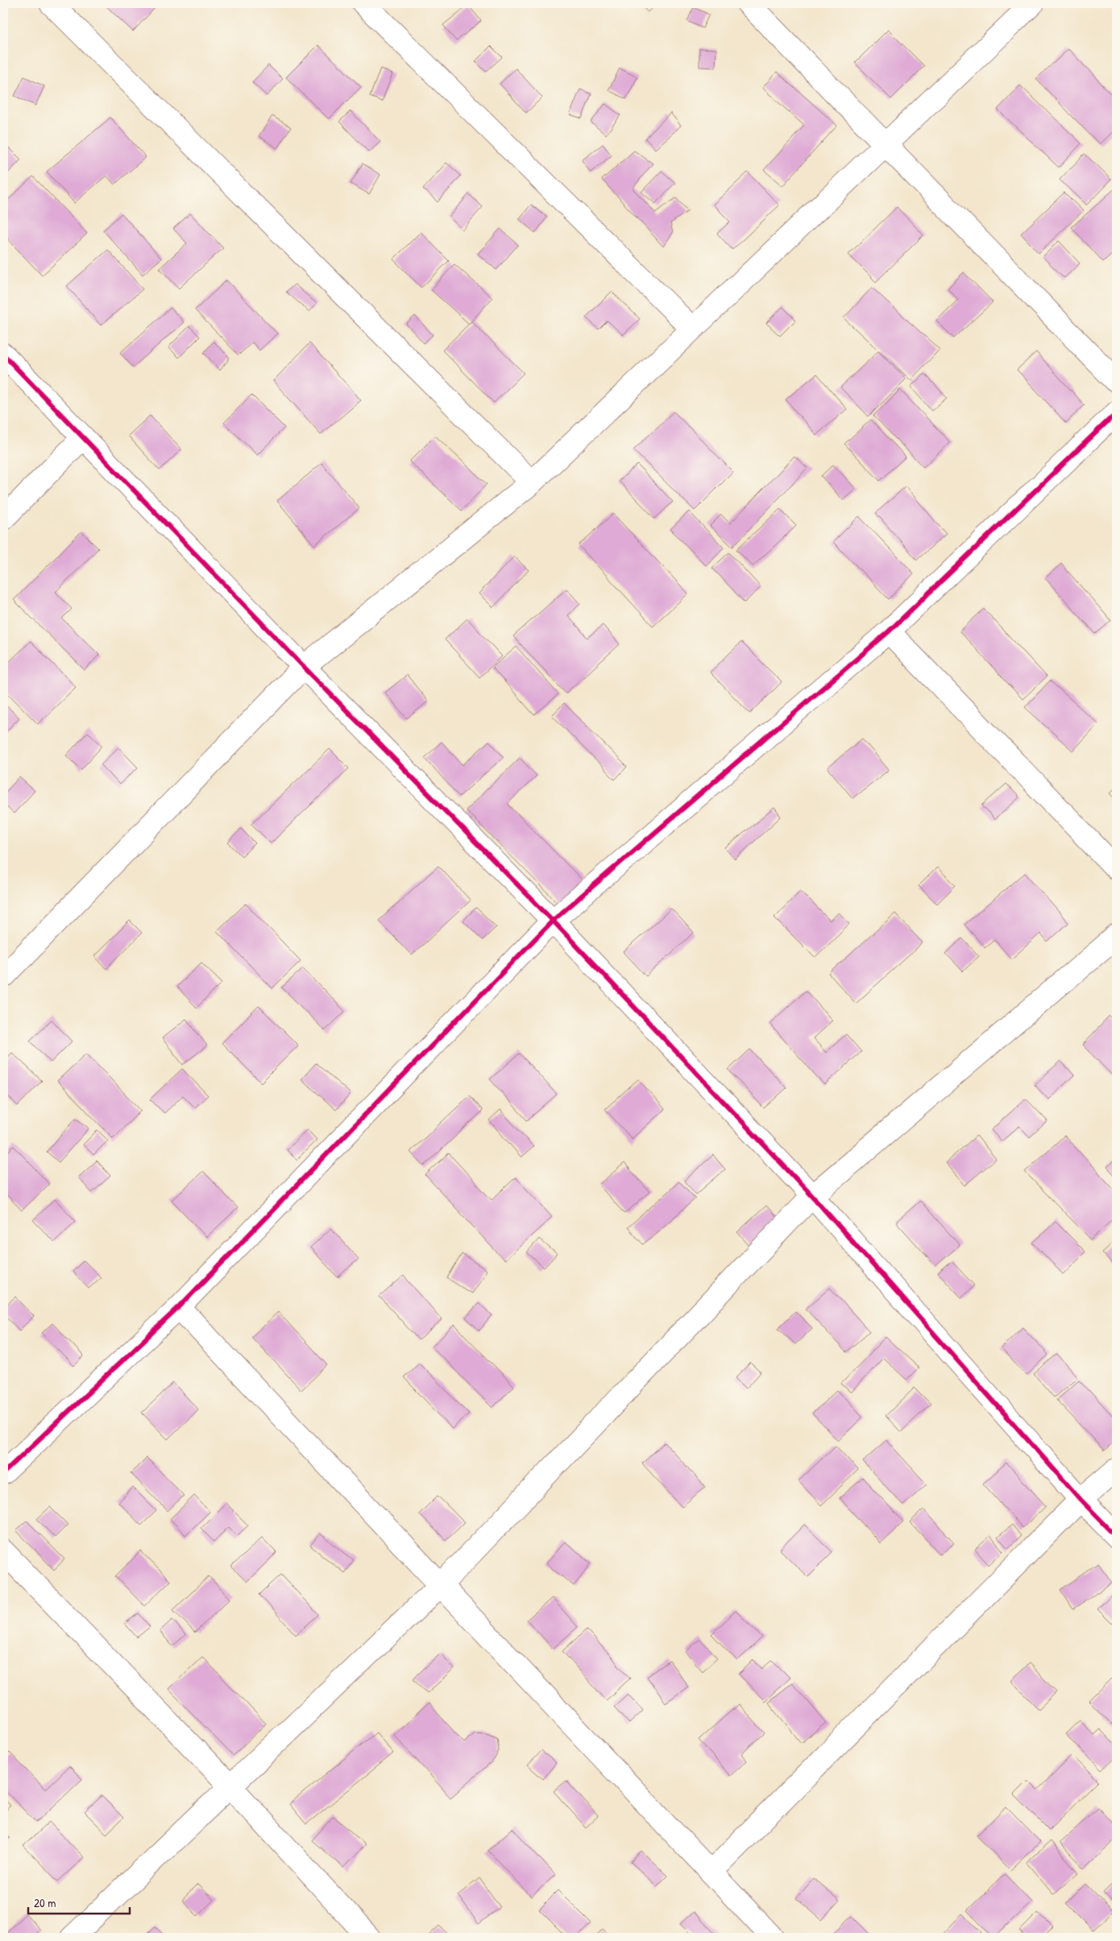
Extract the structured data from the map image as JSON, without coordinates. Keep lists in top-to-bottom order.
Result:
{
  "scale_bar": "20 m"
}
